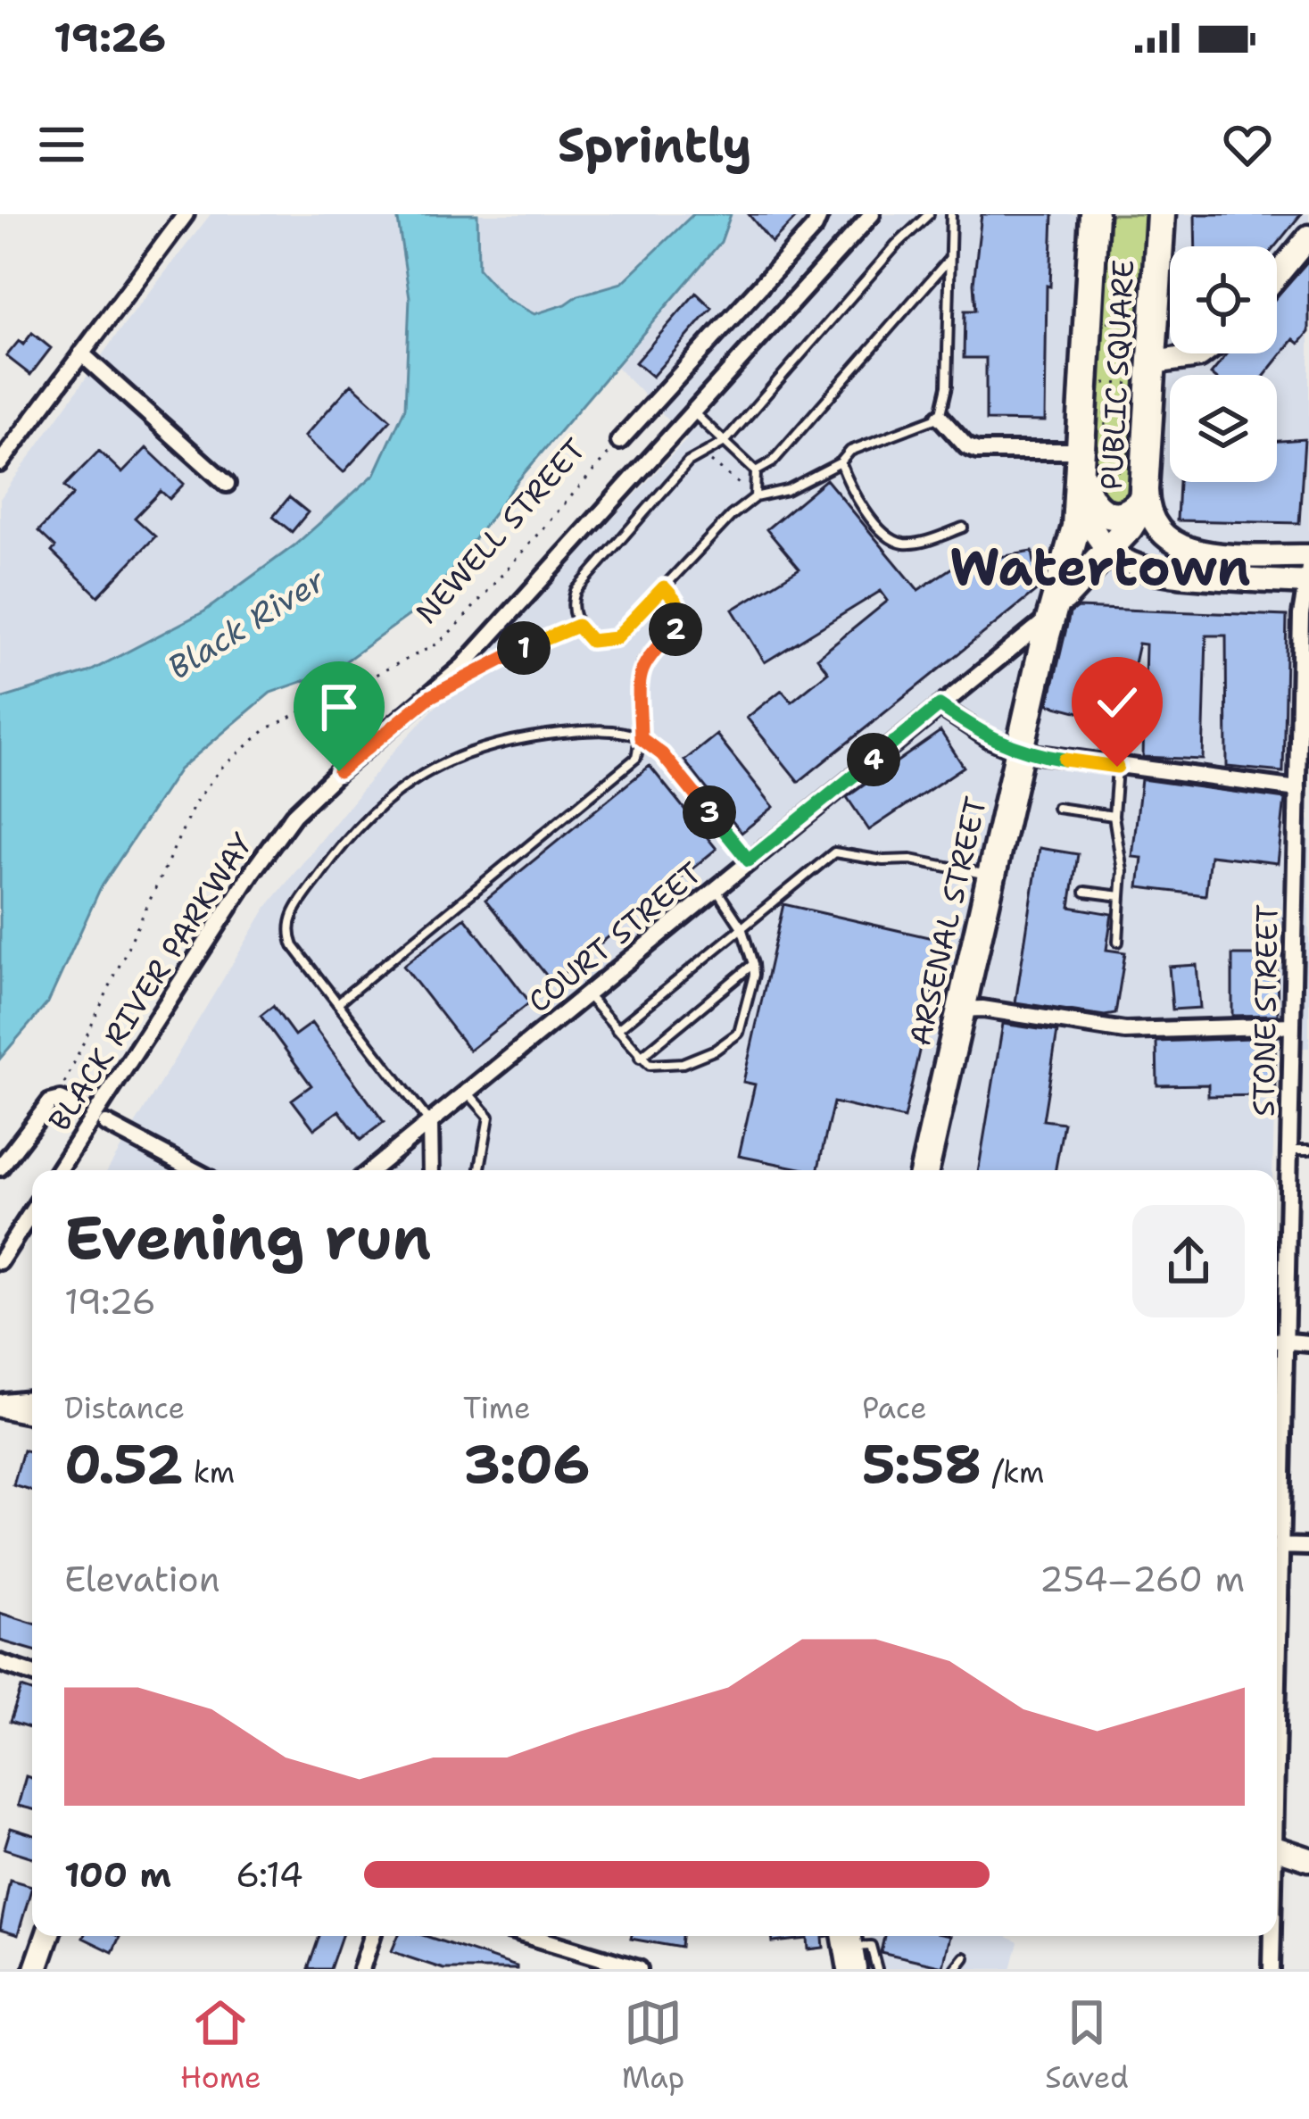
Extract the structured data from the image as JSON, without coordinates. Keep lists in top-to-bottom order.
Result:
{
  "streets": {
    "highway": ["PUBLIC SQUARE", "ARSENAL STREET"],
    "street": [
      "NEWELL STREET",
      "COURT STREET",
      "BLACK RIVER PARKWAY",
      "STONE STREET"
    ]
  },
  "crossings": [
    ["PUBLIC SQUARE", "ARSENAL STREET"],
    ["PUBLIC SQUARE", "COURT STREET"],
    ["ARSENAL STREET", "COURT STREET"]
  ],
  "districts": ["Watertown"],
  "water": ["Black River"],
  "page": {
    "status": "19:26",
    "header": "Sprintly",
    "pins": [
      "2",
      "1",
      "4",
      "3"
    ],
    "heading": ["Evening run", "19:26"],
    "stats": [
      ["Distance", "0.52 km"],
      ["Time", "3:06"],
      ["Pace", "5:58 /km"]
    ],
    "chart": ["Elevation", "254–260 m"],
    "list": [
      {
        "name": "100 m",
        "note": "6:14"
      }
    ],
    "tabs": ["Home", "Map", "Saved"]
  }
}
